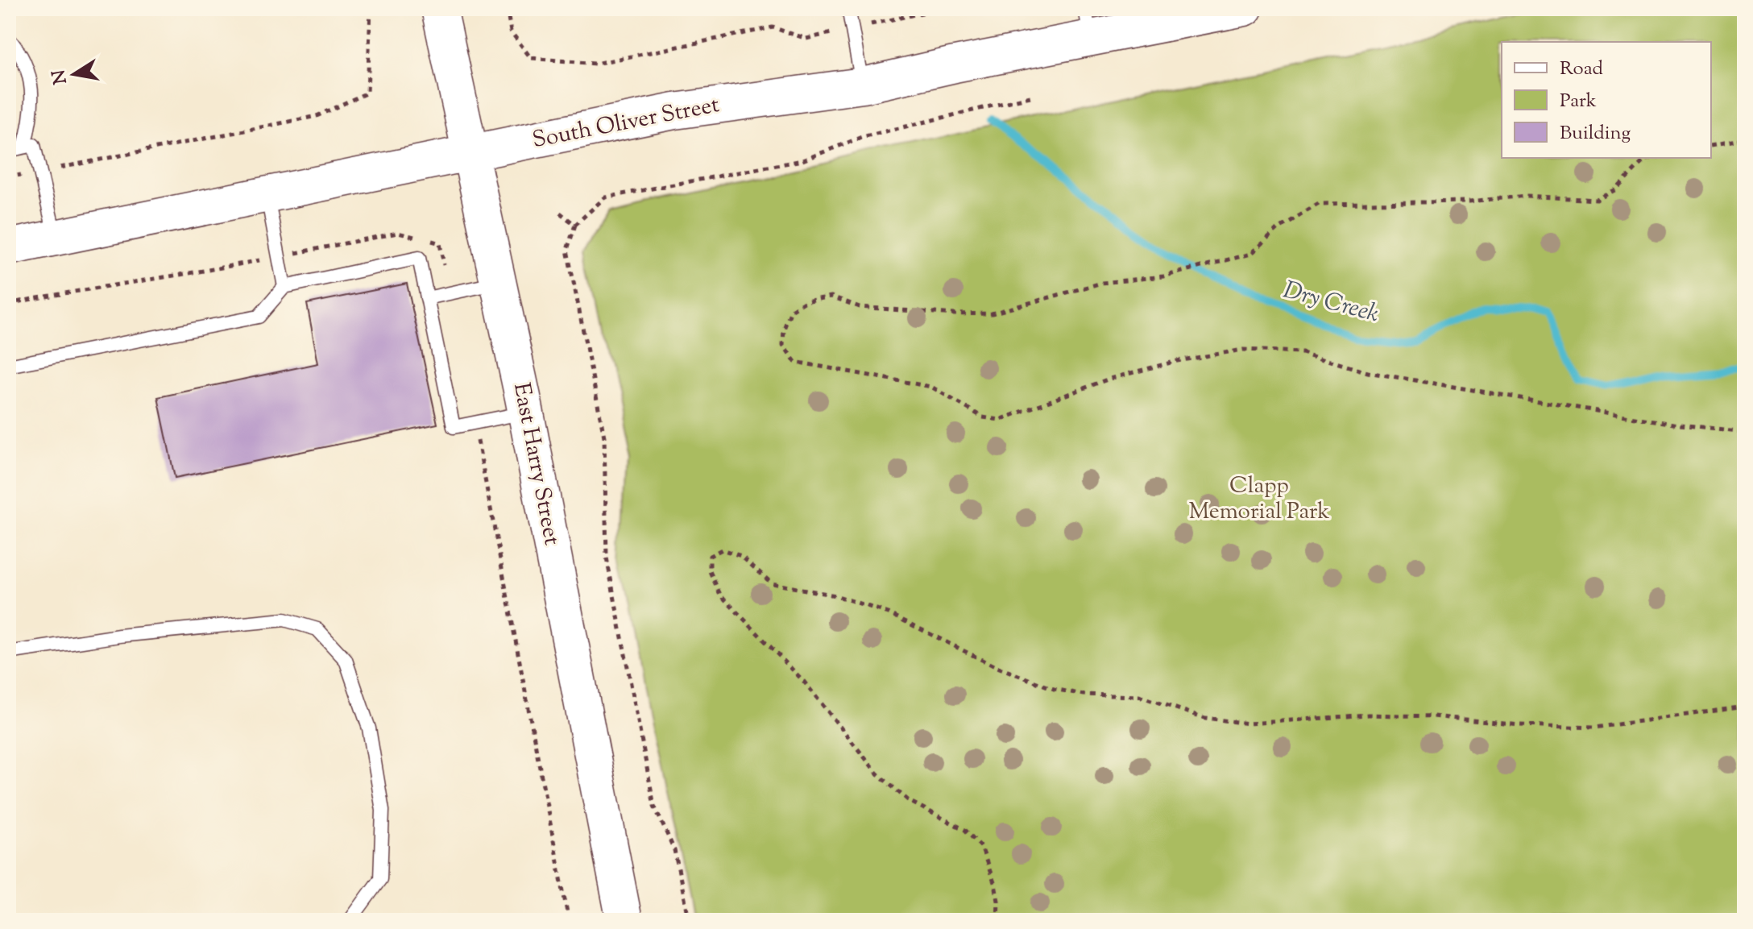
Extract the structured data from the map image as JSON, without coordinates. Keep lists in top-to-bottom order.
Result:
{
  "streets": {
    "main road": ["South Oliver Street", "East Harry Street"]
  },
  "crossings": [
    ["South Oliver Street", "East Harry Street"]
  ],
  "water": ["Dry Creek"],
  "parks": ["Clapp Memorial Park"],
  "legend": ["Road", "Park", "Building"],
  "north": "left"
}
